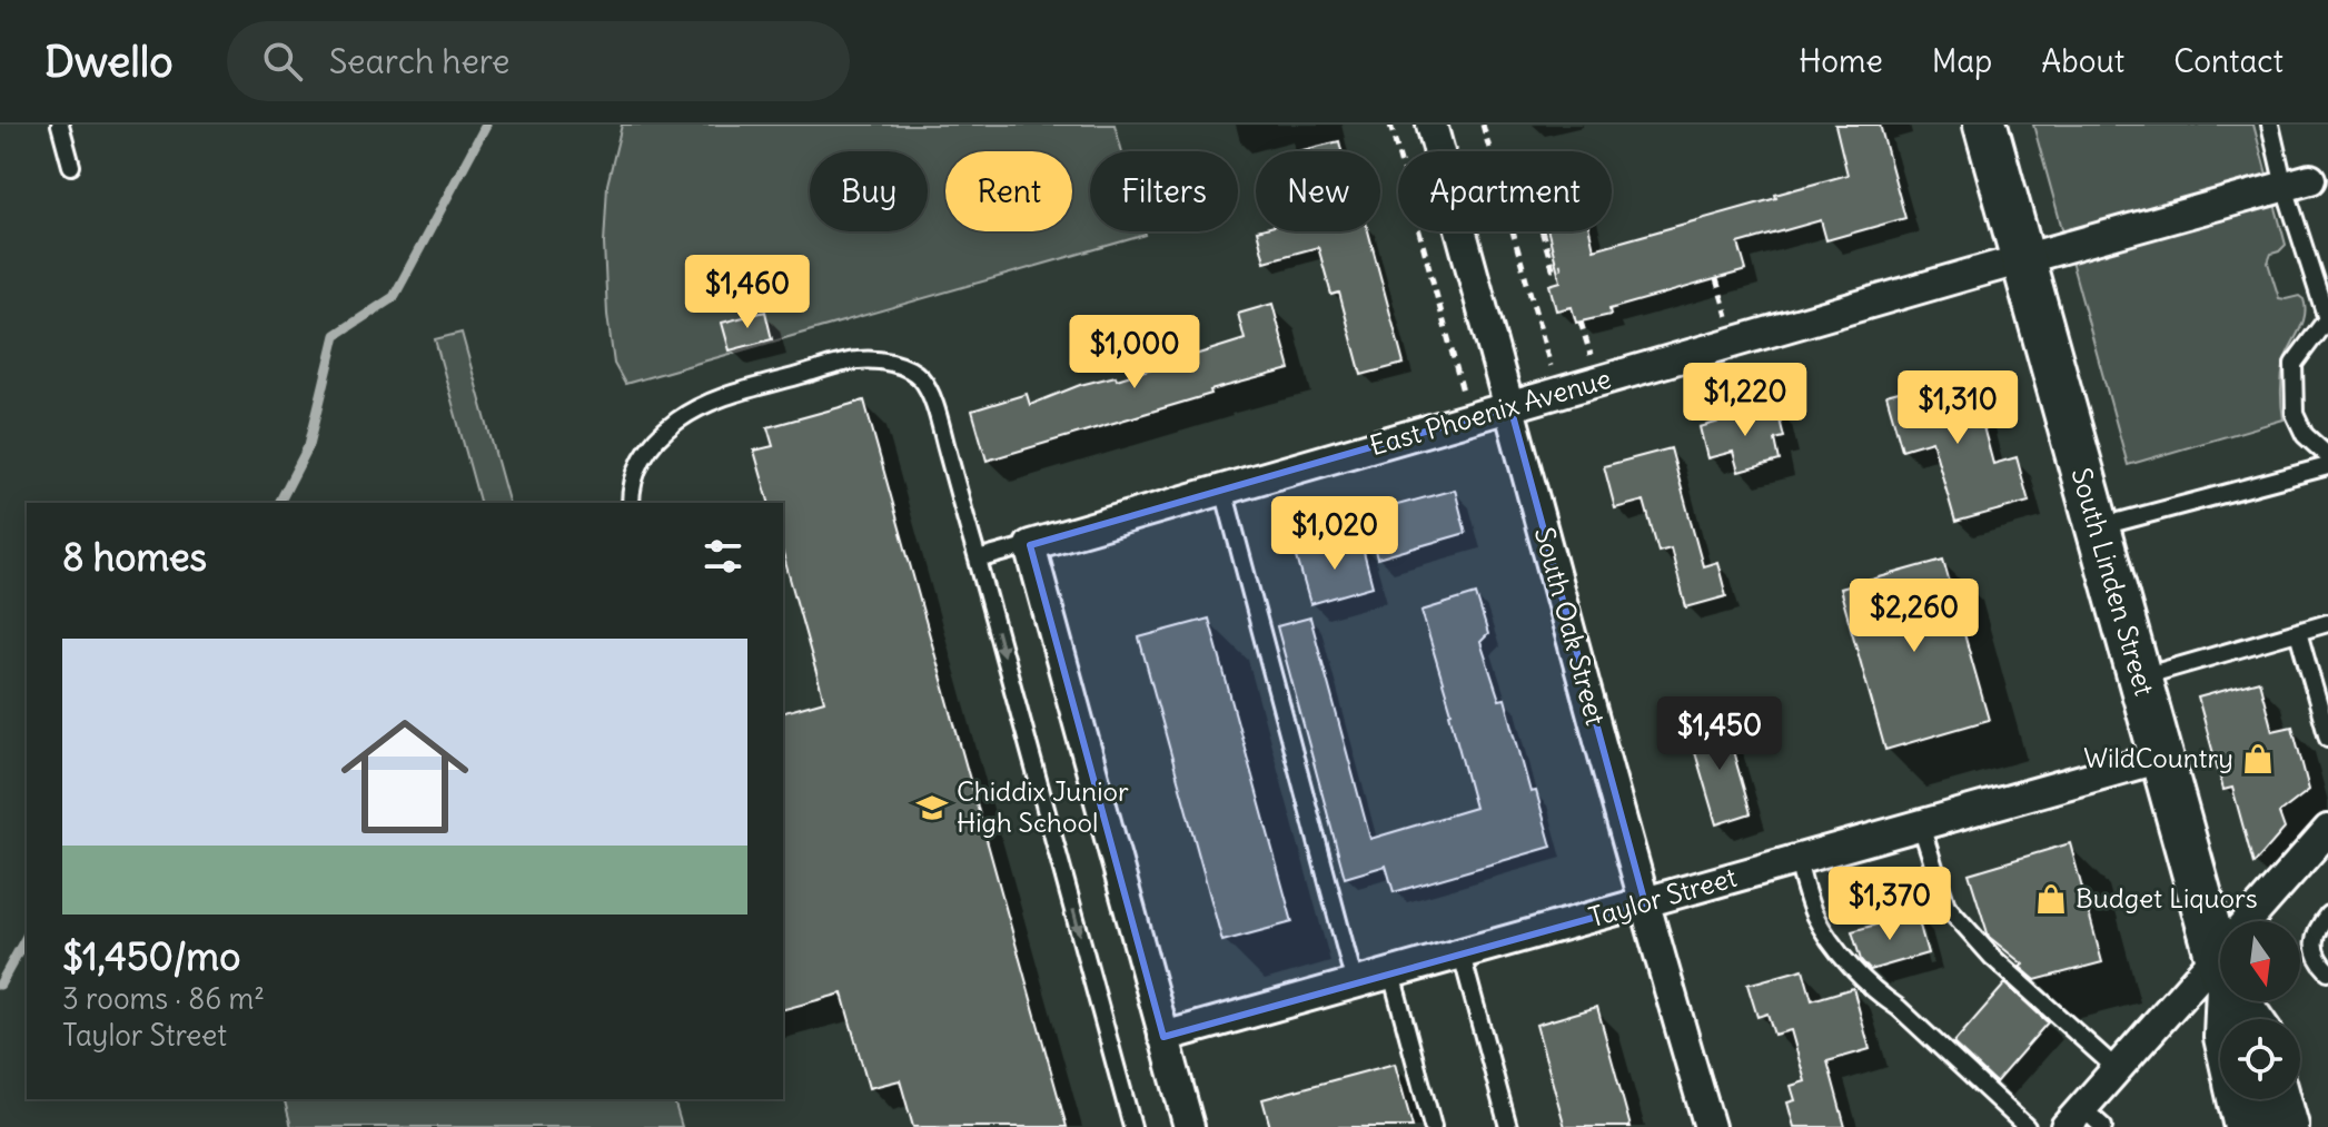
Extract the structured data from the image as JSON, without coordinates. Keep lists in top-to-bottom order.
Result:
{
  "streets": {
    "main road": ["South Linden Street"],
    "street": ["East Phoenix Avenue", "South Oak Street", "Taylor Street"]
  },
  "crossings": [
    ["East Phoenix Avenue", "South Linden Street"],
    ["East Phoenix Avenue", "South Oak Street"],
    ["South Linden Street", "Taylor Street"],
    ["South Oak Street", "Taylor Street"]
  ],
  "places": {
    "shop": ["WildCountry", "Budget Liquors"],
    "school or university": ["Chiddix Junior High School"]
  },
  "north": "bottom",
  "page": {
    "header": "Dwello",
    "search": "Search here",
    "nav": [
      "Home",
      "Map",
      "About",
      "Contact"
    ],
    "chip": [
      "Buy",
      "Rent",
      "Filters",
      "New",
      "Apartment"
    ],
    "price": [
      "$1,460",
      "$1,000",
      "$1,220",
      "$1,310",
      "$1,020",
      "$2,260",
      "$1,450",
      "$1,370"
    ],
    "heading": "8 homes",
    "list": [
      {
        "name": "$1,450/mo",
        "note": "3 rooms · 86 m² · Taylor Street"
      }
    ]
  }
}
